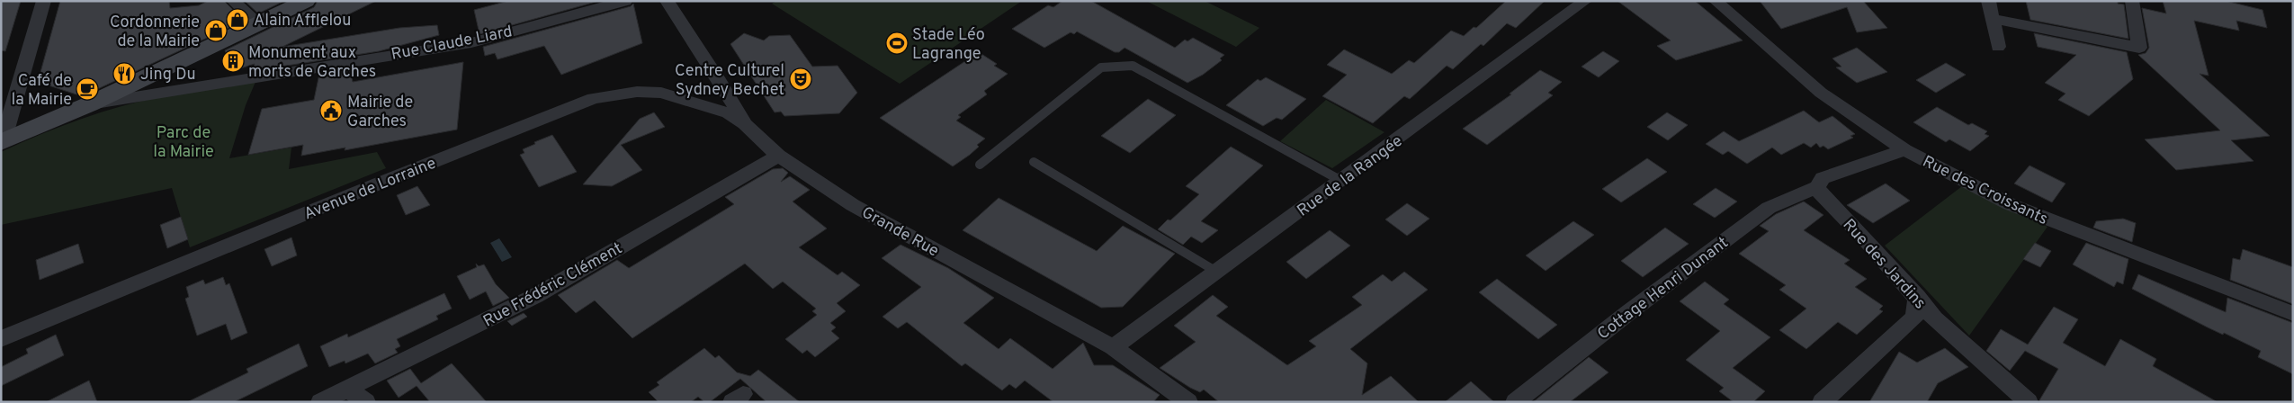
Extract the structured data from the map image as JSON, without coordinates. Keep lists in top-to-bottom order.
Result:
{
  "streets": {
    "street": [
      "Rue Claude Liard",
      "Rue de la Rangée",
      "Avenue de Lorraine",
      "Rue des Croissants",
      "Grande Rue",
      "Rue des Jardins",
      "Rue Frédéric Clément",
      "Cottage Henri Dunant"
    ]
  },
  "crossings": [
    ["Rue de la Rangée", "Grande Rue"],
    ["Avenue de Lorraine", "Grande Rue"],
    ["Grande Rue", "Rue Frédéric Clément"],
    ["Rue des Jardins", "Cottage Henri Dunant"]
  ],
  "parks": ["Parc de la Mairie"],
  "places": {
    "shop": ["Alain Afflelou", "Cordonnerie de la Mairie"],
    "sports": ["Stade Léo Lagrange"],
    "building": ["Monument aux morts de Garches"],
    "restaurant": ["Jing Du"],
    "theatre": ["Centre Culturel Sydney Bechet"],
    "cafe": ["Café de la Mairie"],
    "public building": ["Mairie de Garches"]
  }
}
